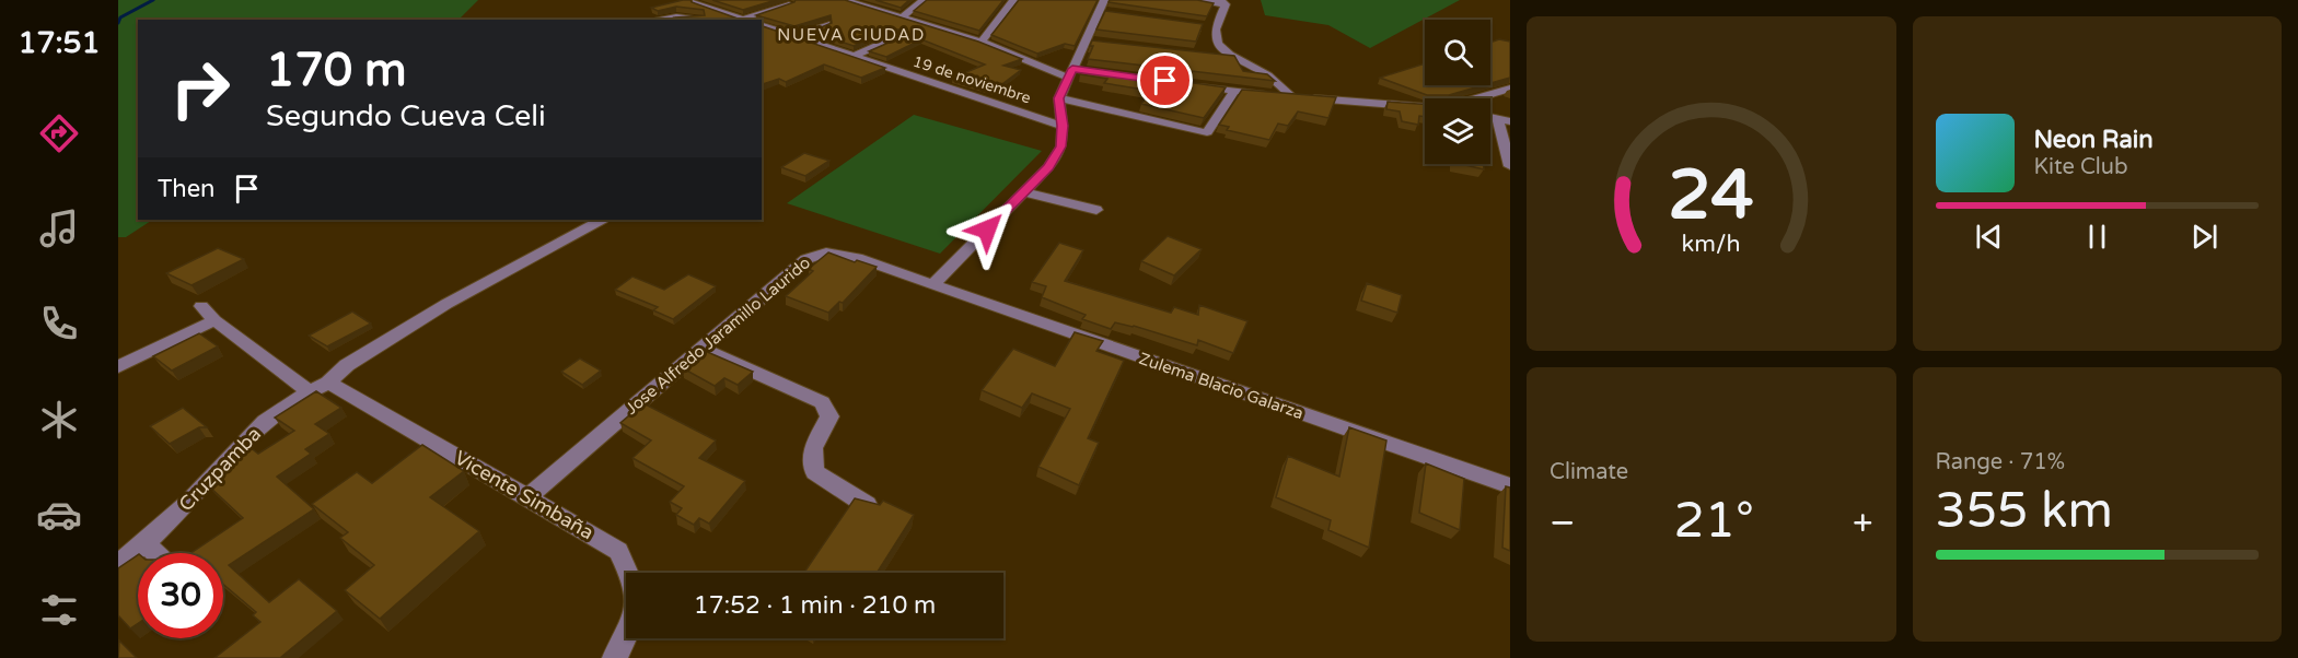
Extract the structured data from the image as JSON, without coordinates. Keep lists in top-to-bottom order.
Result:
{
  "streets": {
    "street": [
      "19 de noviembre",
      "Jose Alfredo Jaramillo Laurido",
      "Zulema Blacio Galarza",
      "Cruzpamba",
      "Vicente Simbaña"
    ]
  },
  "crossings": [
    ["Jose Alfredo Jaramillo Laurido", "Zulema Blacio Galarza"],
    ["Jose Alfredo Jaramillo Laurido", "Vicente Simbaña"],
    ["Cruzpamba", "Vicente Simbaña"]
  ],
  "districts": ["NUEVA CIUDAD"],
  "page": {
    "tabs": "17:51",
    "turn": ["170 m", "Segundo Cueva Celi"],
    "song": ["Neon Rain", "Kite Club"],
    "then": "Then",
    "tile": [
      "Climate",
      ["Range · 71%", "355 km"]
    ],
    "heat": ["−", "21°", "+"],
    "limit": "30",
    "trip": "17:52 · 1 min · 210 m",
    "gauge": ["24", "km/h"]
  }
}
